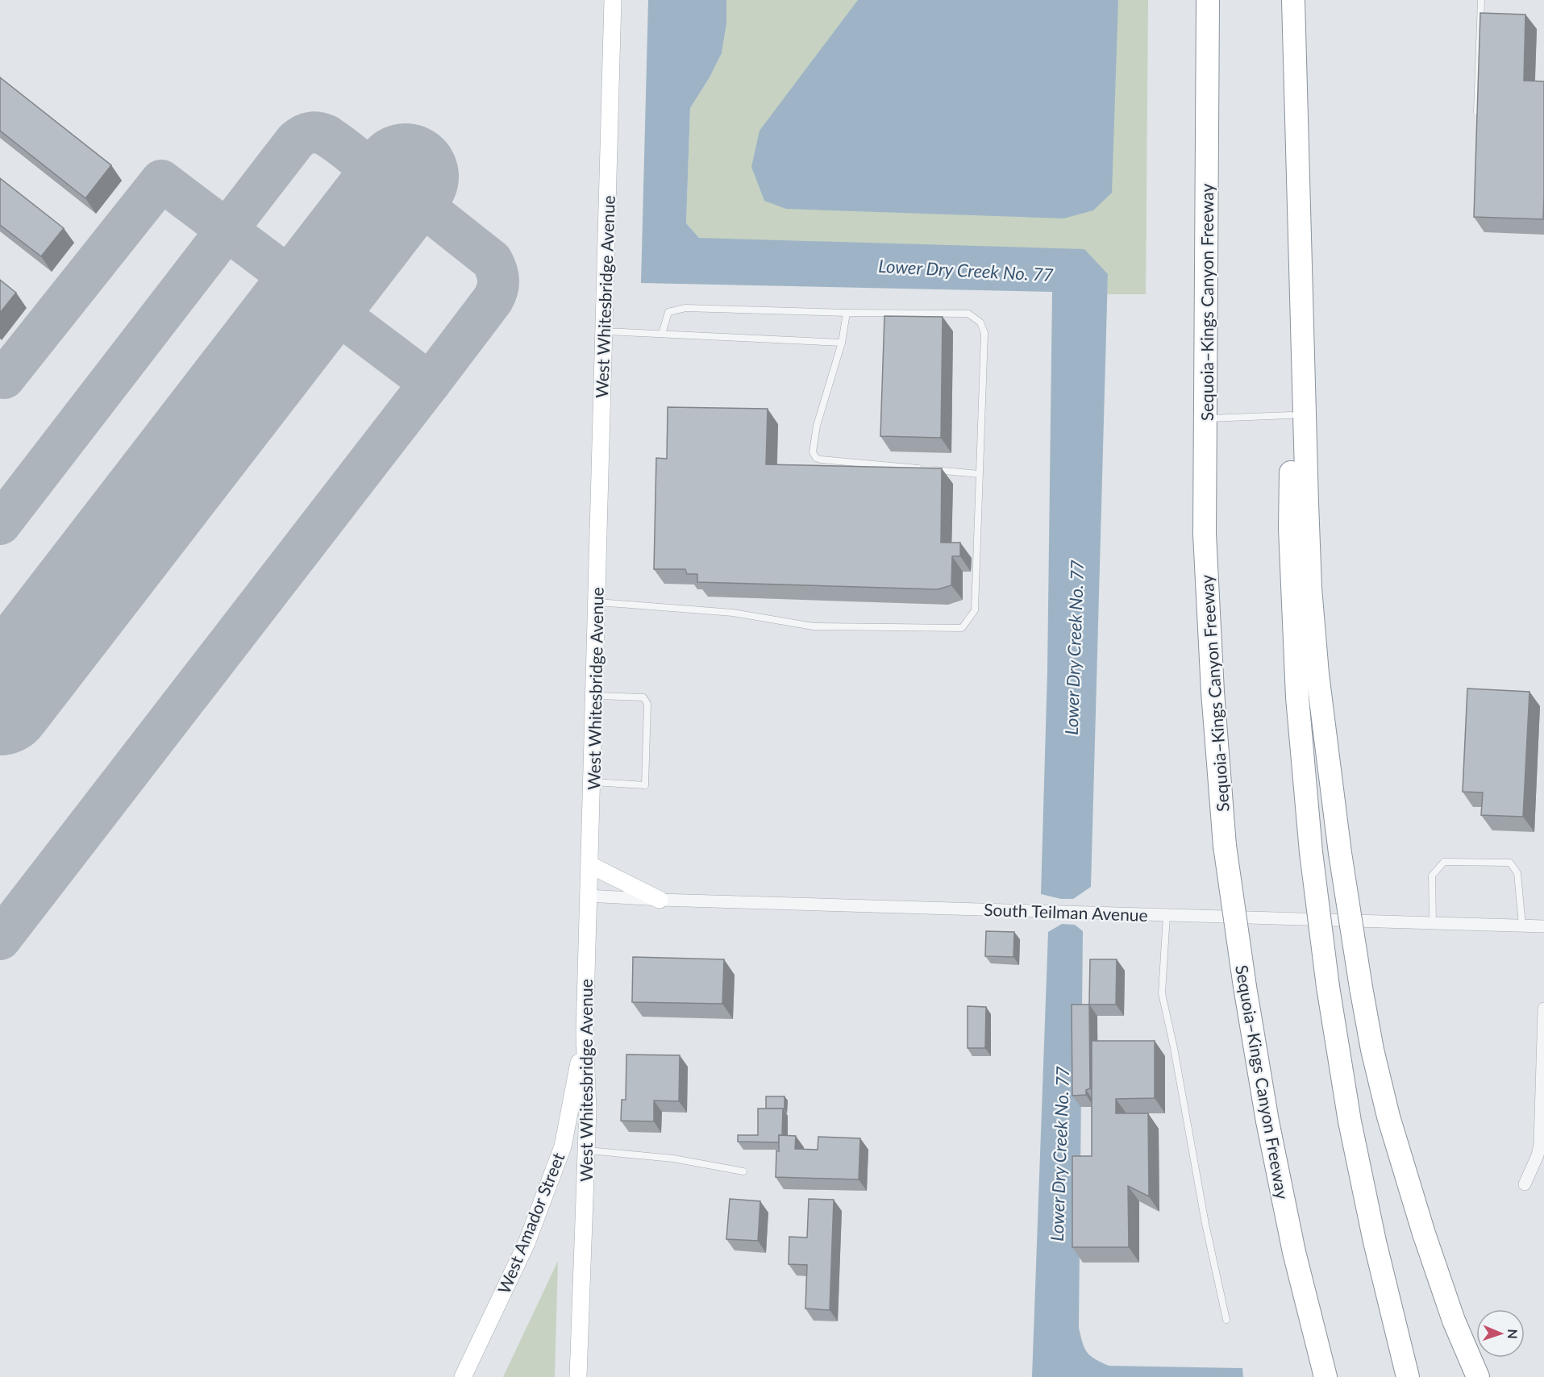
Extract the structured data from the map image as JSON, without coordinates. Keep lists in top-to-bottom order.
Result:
{
  "streets": {
    "highway": ["Sequoia–Kings Canyon Freeway"],
    "main road": ["West Whitesbridge Avenue", "West Amador Street"],
    "street": ["South Teilman Avenue"]
  },
  "crossings": [
    ["West Whitesbridge Avenue", "South Teilman Avenue"],
    ["West Whitesbridge Avenue", "West Amador Street"]
  ],
  "water": ["Lower Dry Creek No. 77"],
  "north": "right"
}
